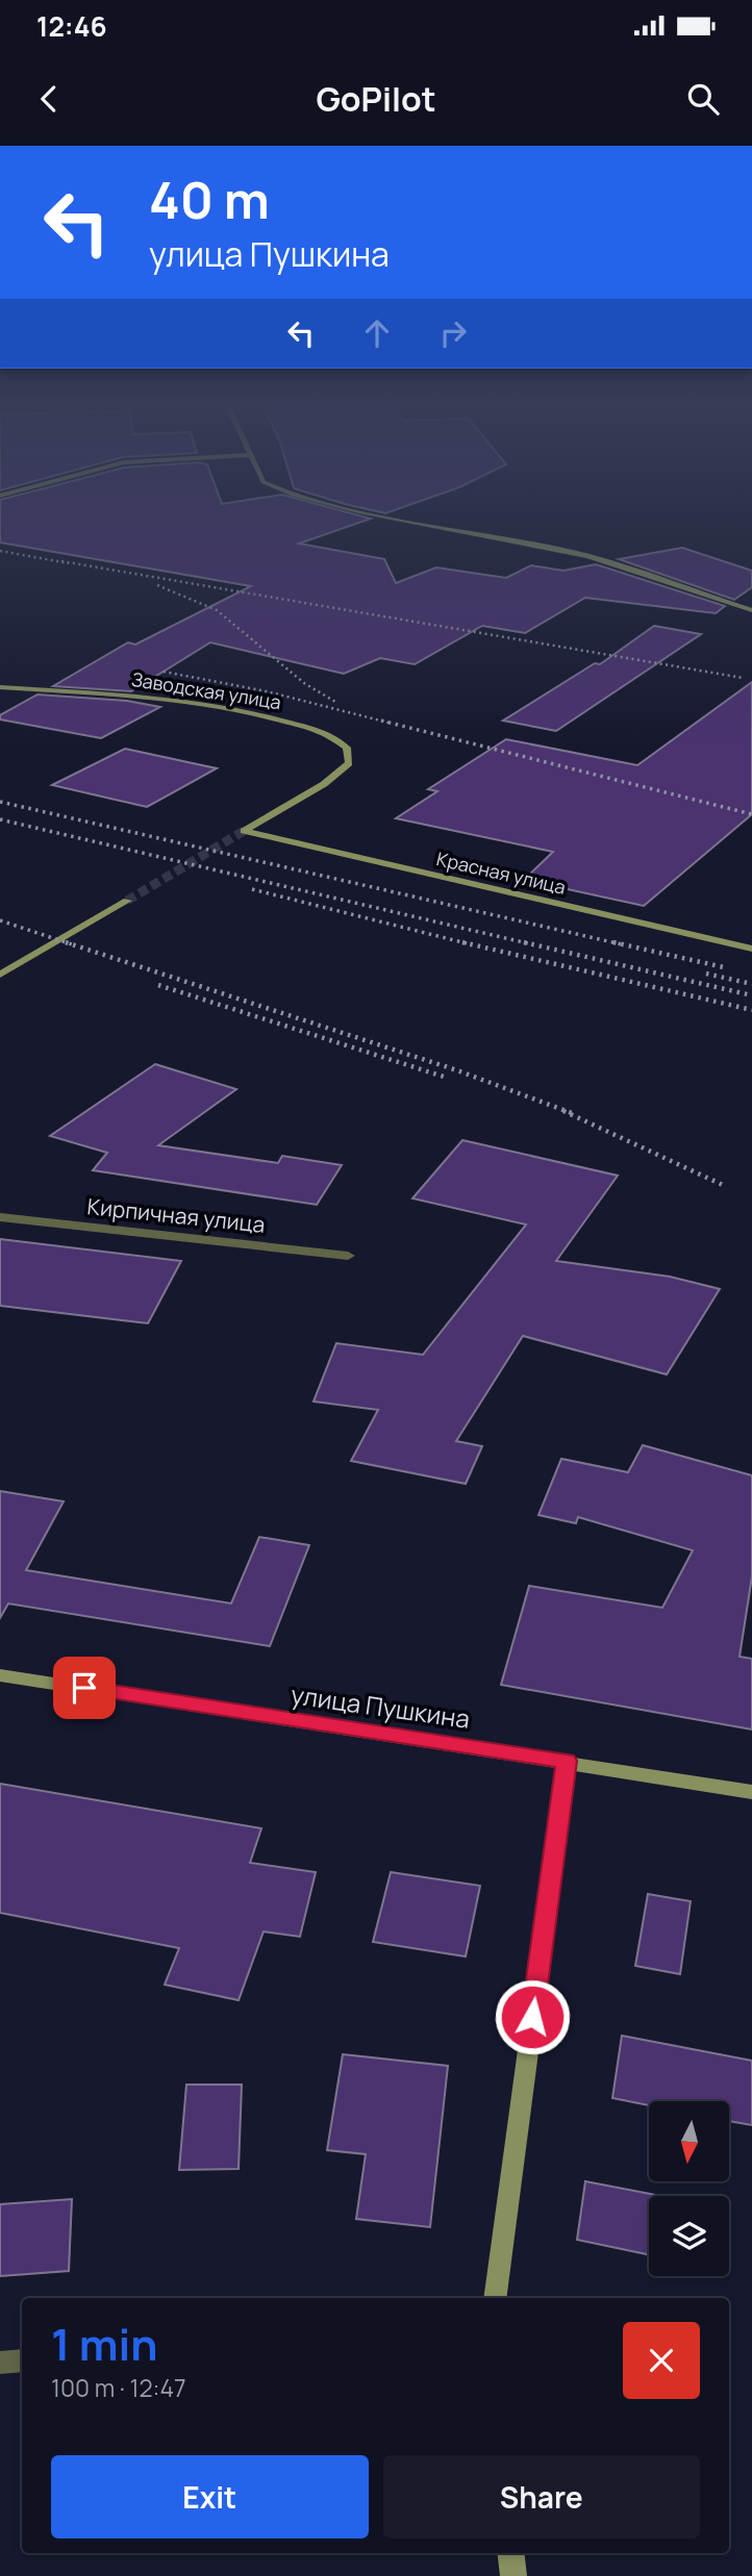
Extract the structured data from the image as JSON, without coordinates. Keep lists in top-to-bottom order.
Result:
{
  "streets": {
    "main road": ["Заводская улица", "Красная улица", "улица Пушкина"],
    "street": ["Кирпичная улица"]
  },
  "crossings": [
    ["Заводская улица", "Красная улица"]
  ],
  "north": "bottom",
  "page": {
    "status": "12:46",
    "header": "GoPilot",
    "turn": ["40 m", "улица Пушкина"],
    "heading": ["1 min", "100 m · 12:47"],
    "buttons": ["Exit", "Share"]
  }
}
